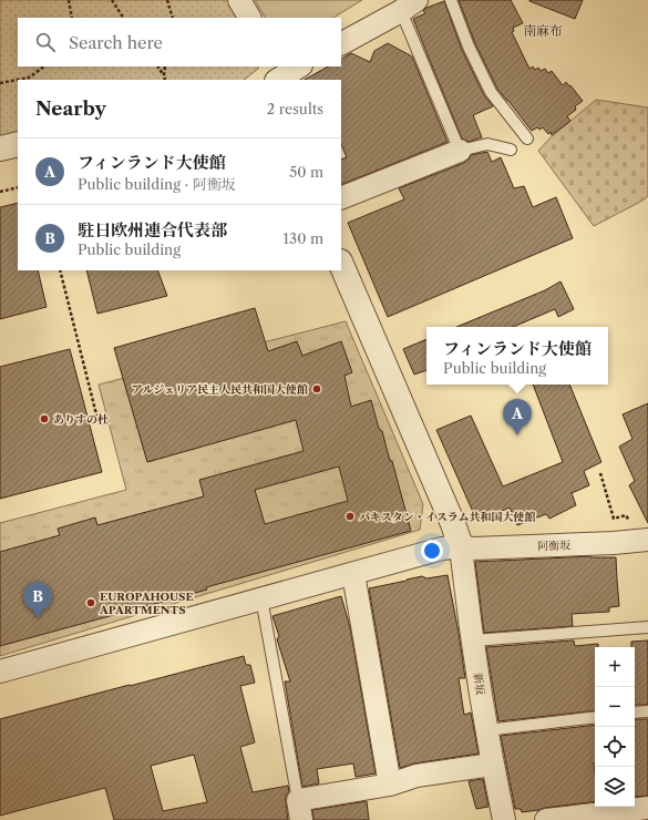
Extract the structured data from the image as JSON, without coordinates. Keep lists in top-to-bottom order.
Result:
{
  "streets": {
    "street": ["阿衡坂", "新坂"]
  },
  "crossings": [
    ["阿衡坂", "新坂"]
  ],
  "districts": ["南麻布"],
  "places": [
    "アルジェリア民主人民共和国大使館",
    "ありすの杜",
    "パキスタン・イスラム共和国大使館",
    "EUROPAHOUSE APARTMENTS"
  ],
  "page": {
    "search": "Search here",
    "heading": ["Nearby", "2 results"],
    "list": [
      {
        "mark": "A",
        "name": "フィンランド大使館",
        "note": "Public building · 阿衡坂",
        "value": "50 m"
      },
      {
        "mark": "B",
        "name": "駐日欧州連合代表部",
        "note": "Public building",
        "value": "130 m"
      }
    ],
    "popup": ["フィンランド大使館", "Public building"],
    "pins": ["A", "B"],
    "map_buttons": ["+", "−"]
  }
}
